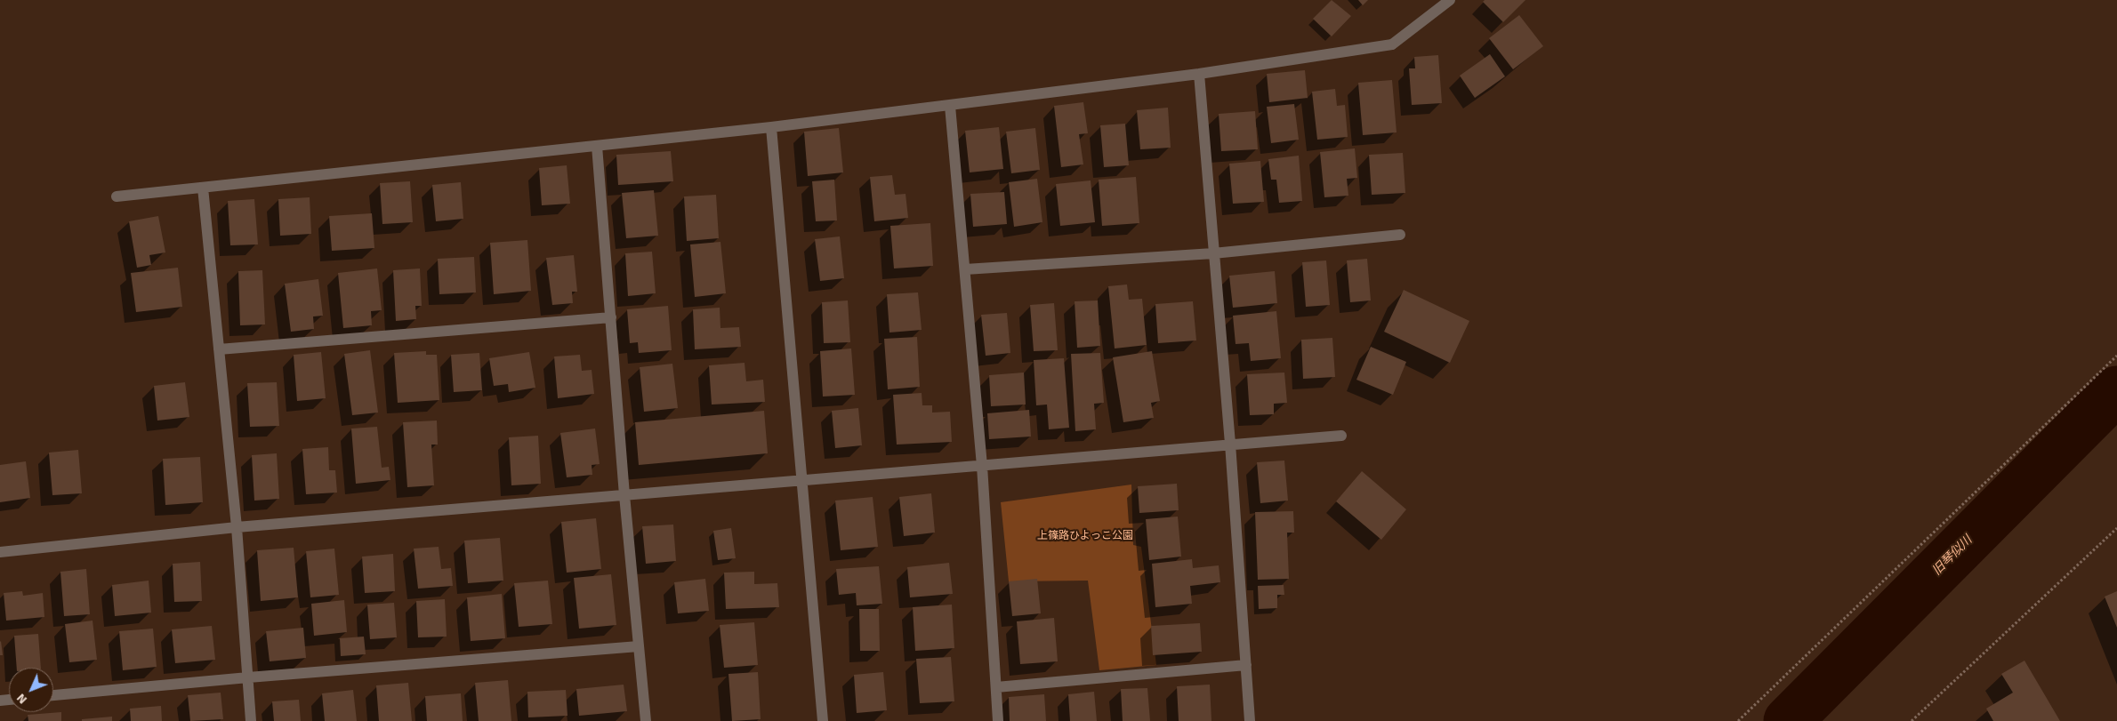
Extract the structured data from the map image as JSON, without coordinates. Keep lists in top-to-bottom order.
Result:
{
  "water": ["旧琴似川"],
  "parks": ["上篠路ひよっこ公園"],
  "north": "bottom left"
}
